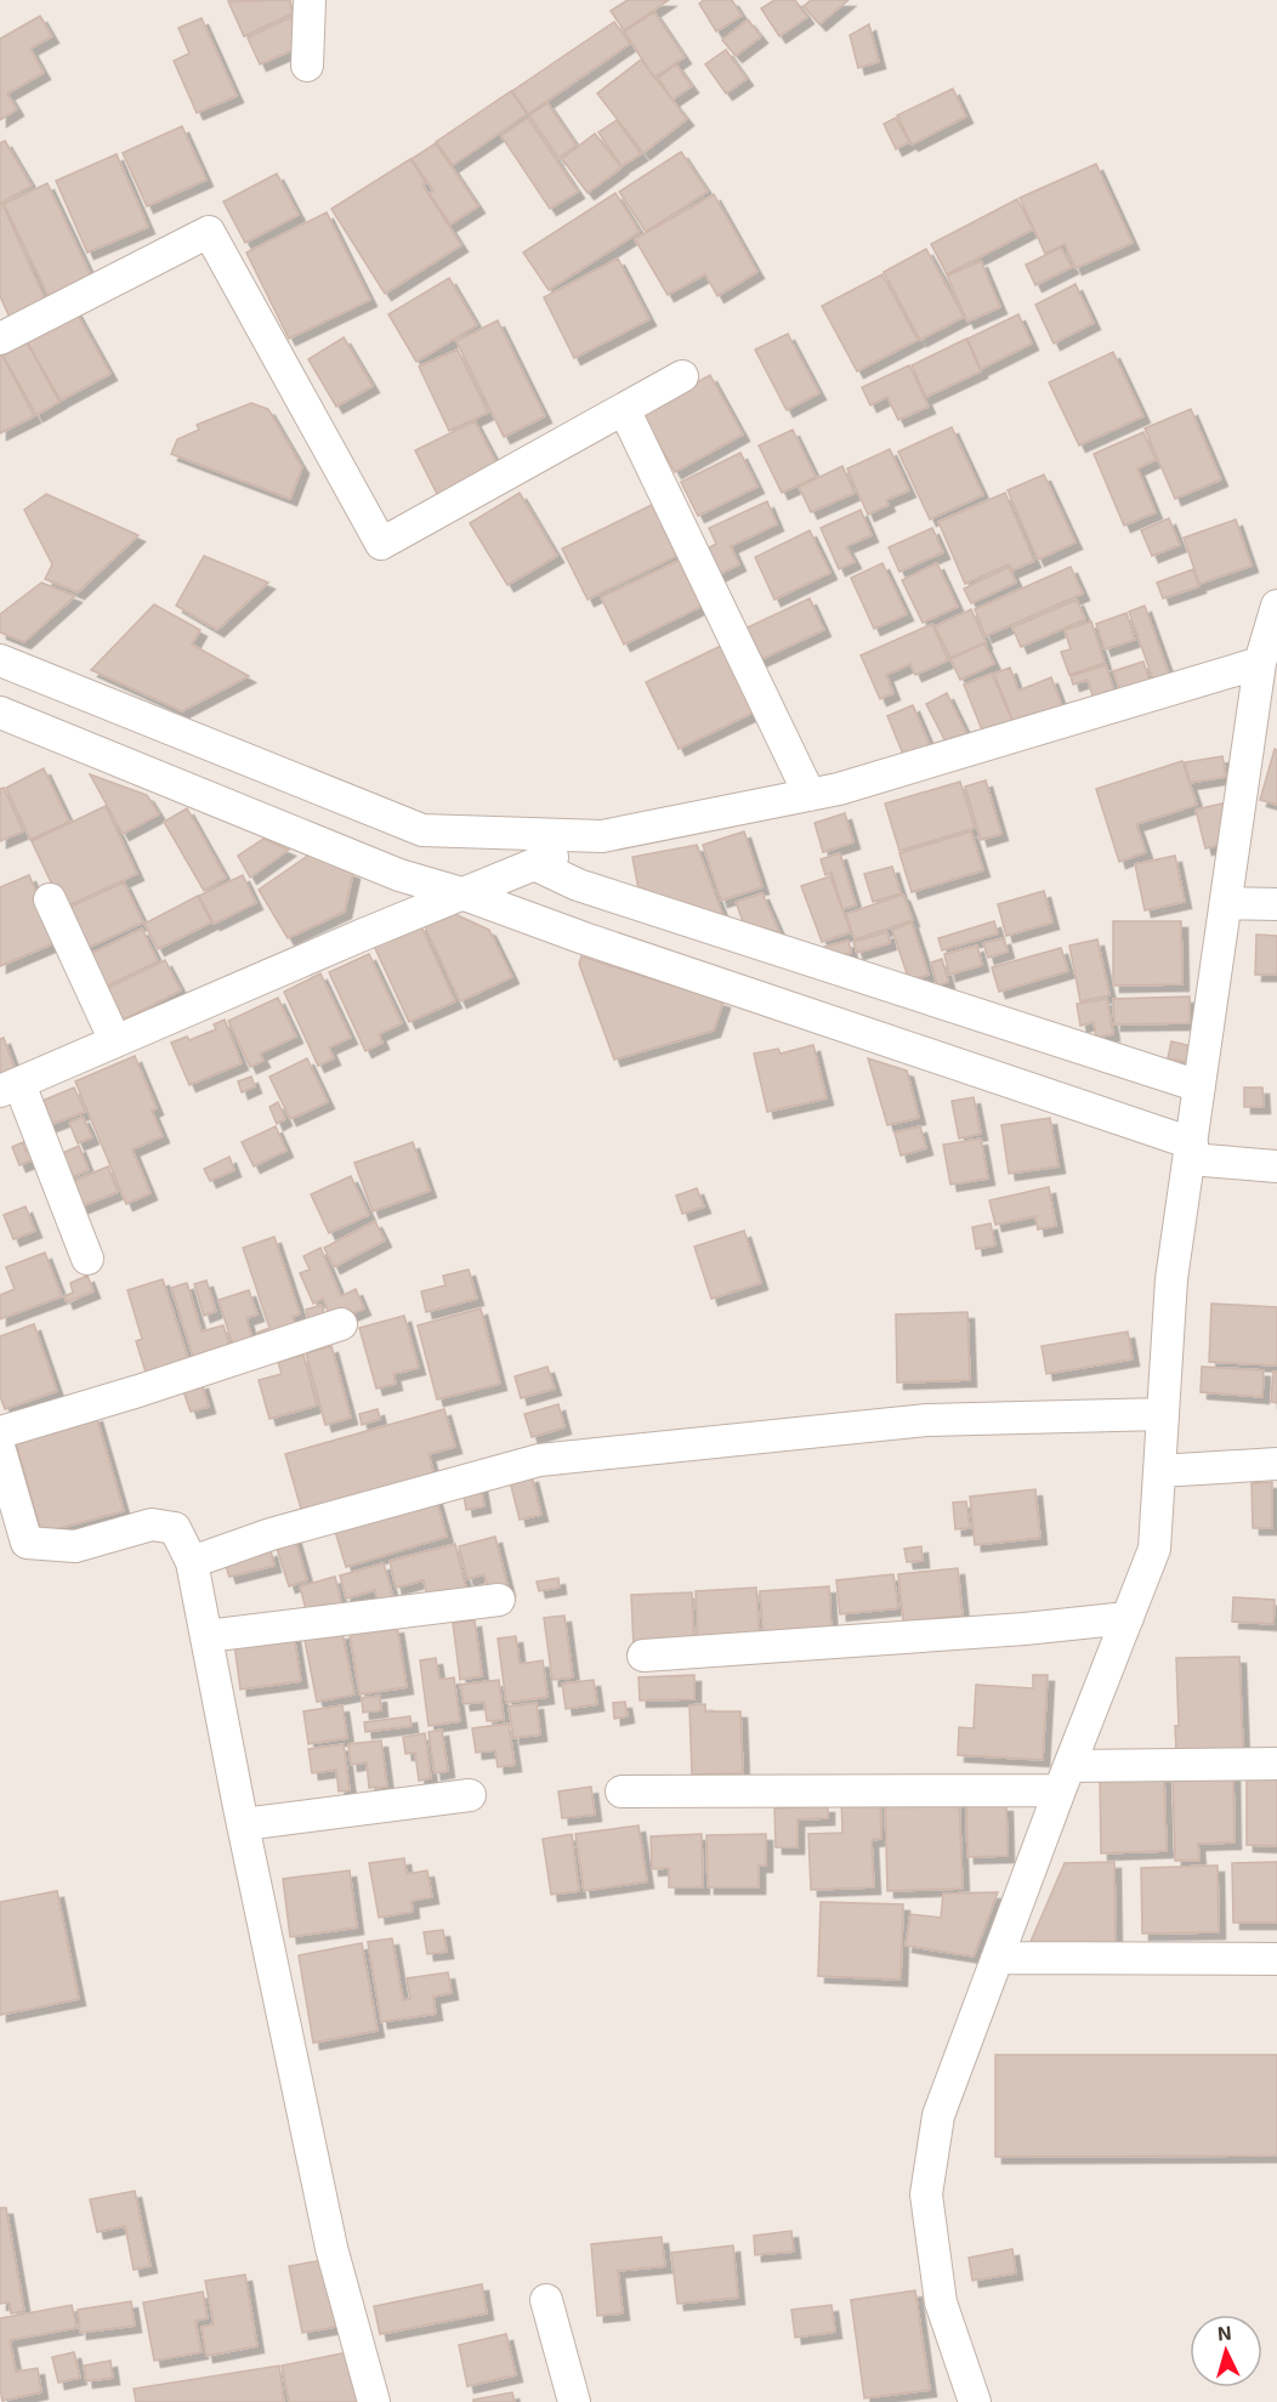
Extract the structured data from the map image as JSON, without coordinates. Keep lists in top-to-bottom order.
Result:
{
  "north": "top"
}
